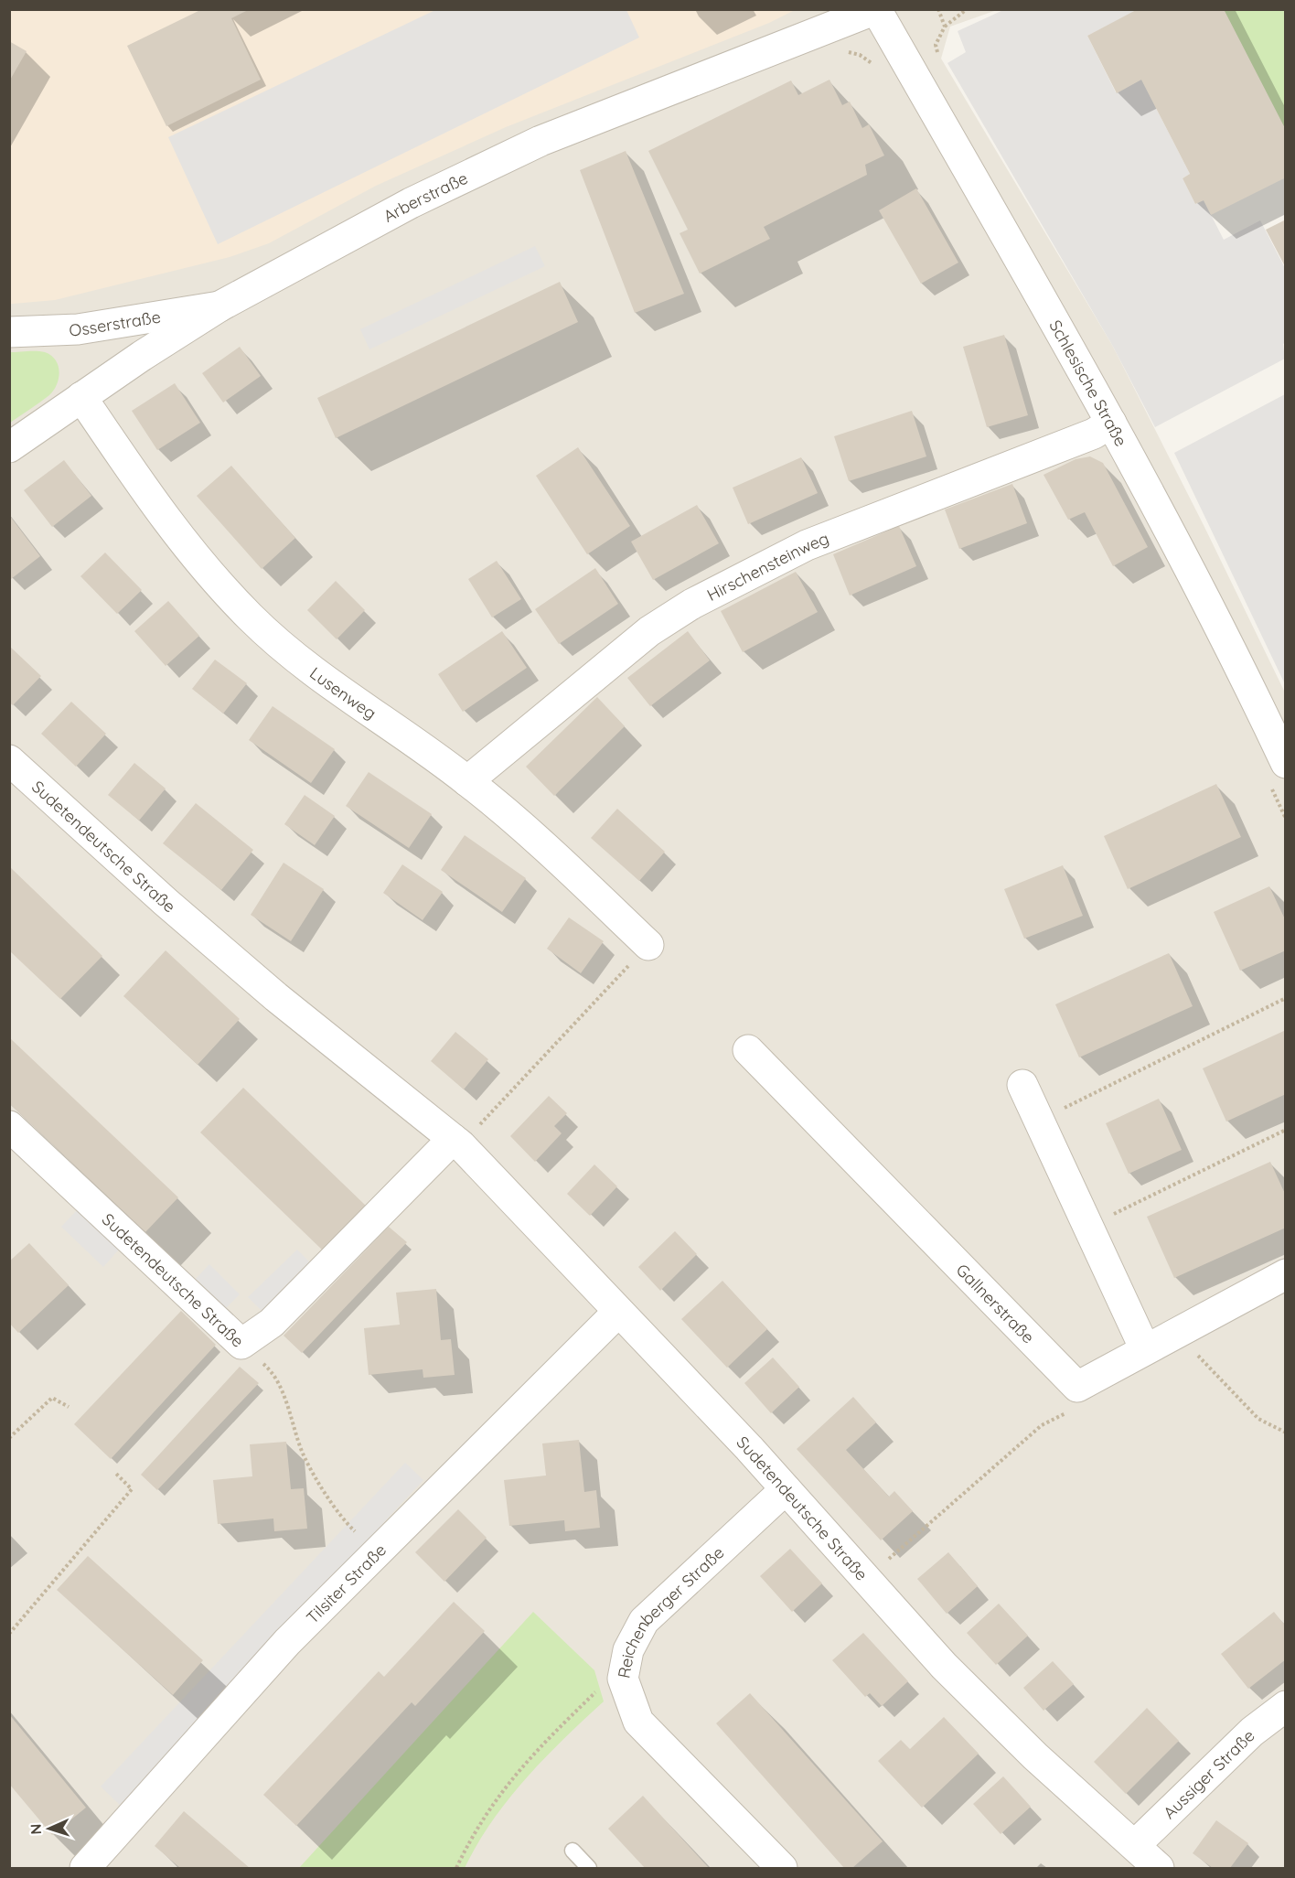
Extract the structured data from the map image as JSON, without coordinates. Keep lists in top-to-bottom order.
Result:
{
  "streets": {
    "street": [
      "Arberstraße",
      "Osserstraße",
      "Schlesische Straße",
      "Hirschensteinweg",
      "Lusenweg",
      "Sudetendeutsche Straße",
      "Gallnerstraße",
      "Tilsiter Straße",
      "Reichenberger Straße",
      "Aussiger Straße"
    ]
  },
  "crossings": [
    ["Arberstraße", "Osserstraße"],
    ["Arberstraße", "Schlesische Straße"],
    ["Arberstraße", "Lusenweg"],
    ["Schlesische Straße", "Hirschensteinweg"],
    ["Hirschensteinweg", "Lusenweg"],
    ["Sudetendeutsche Straße", "Tilsiter Straße"],
    ["Sudetendeutsche Straße", "Reichenberger Straße"],
    ["Sudetendeutsche Straße", "Aussiger Straße"]
  ],
  "north": "left"
}
